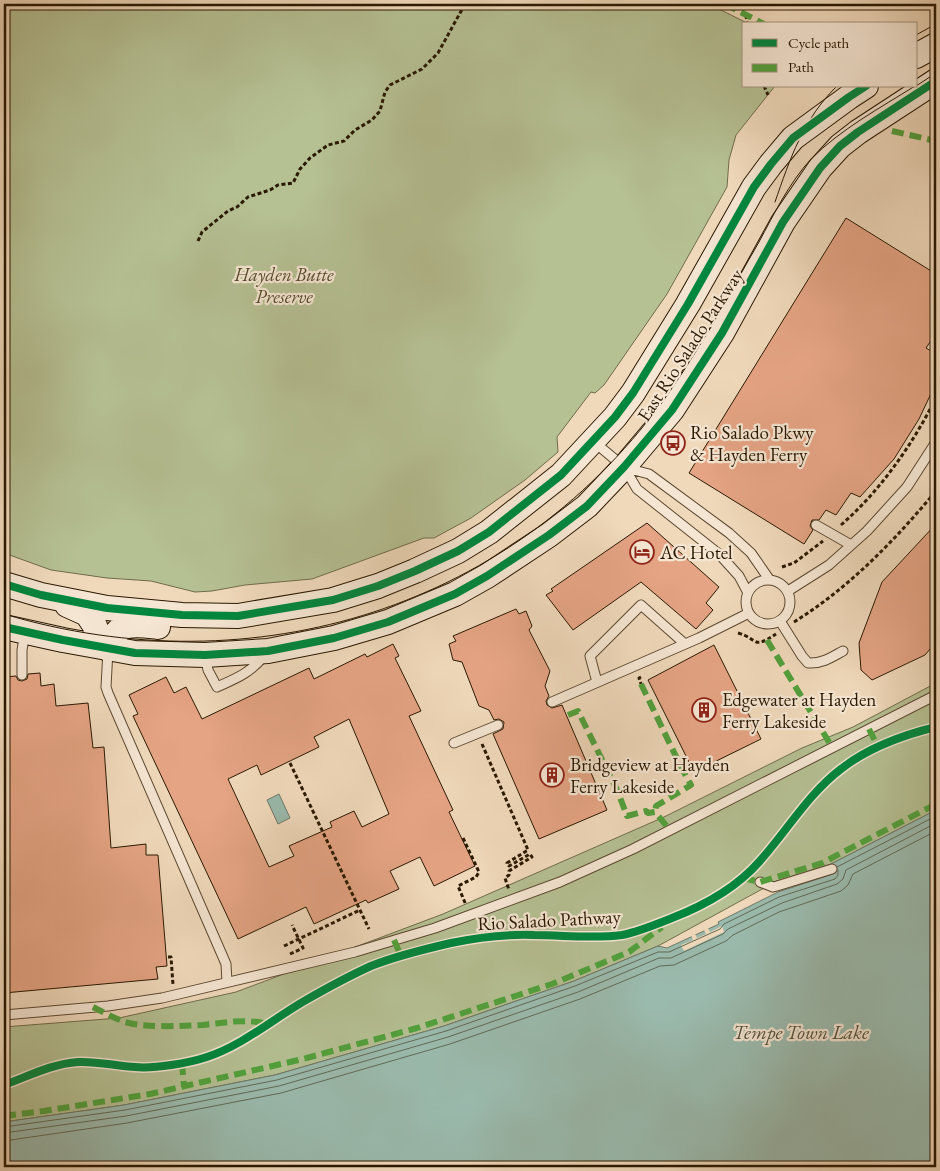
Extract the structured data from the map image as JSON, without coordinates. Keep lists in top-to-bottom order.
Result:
{
  "streets": {
    "main road": ["East Rio Salado Parkway"],
    "cycle path": ["Rio Salado Pathway"]
  },
  "water": ["Tempe Town Lake"],
  "parks": ["Hayden Butte Preserve"],
  "places": {
    "bus stop": ["Rio Salado Pkwy & Hayden Ferry"],
    "hotel": ["AC Hotel"],
    "building": ["Edgewater at Hayden Ferry Lakeside", "Bridgeview at Hayden Ferry Lakeside"]
  },
  "legend": ["Cycle path", "Path"]
}
